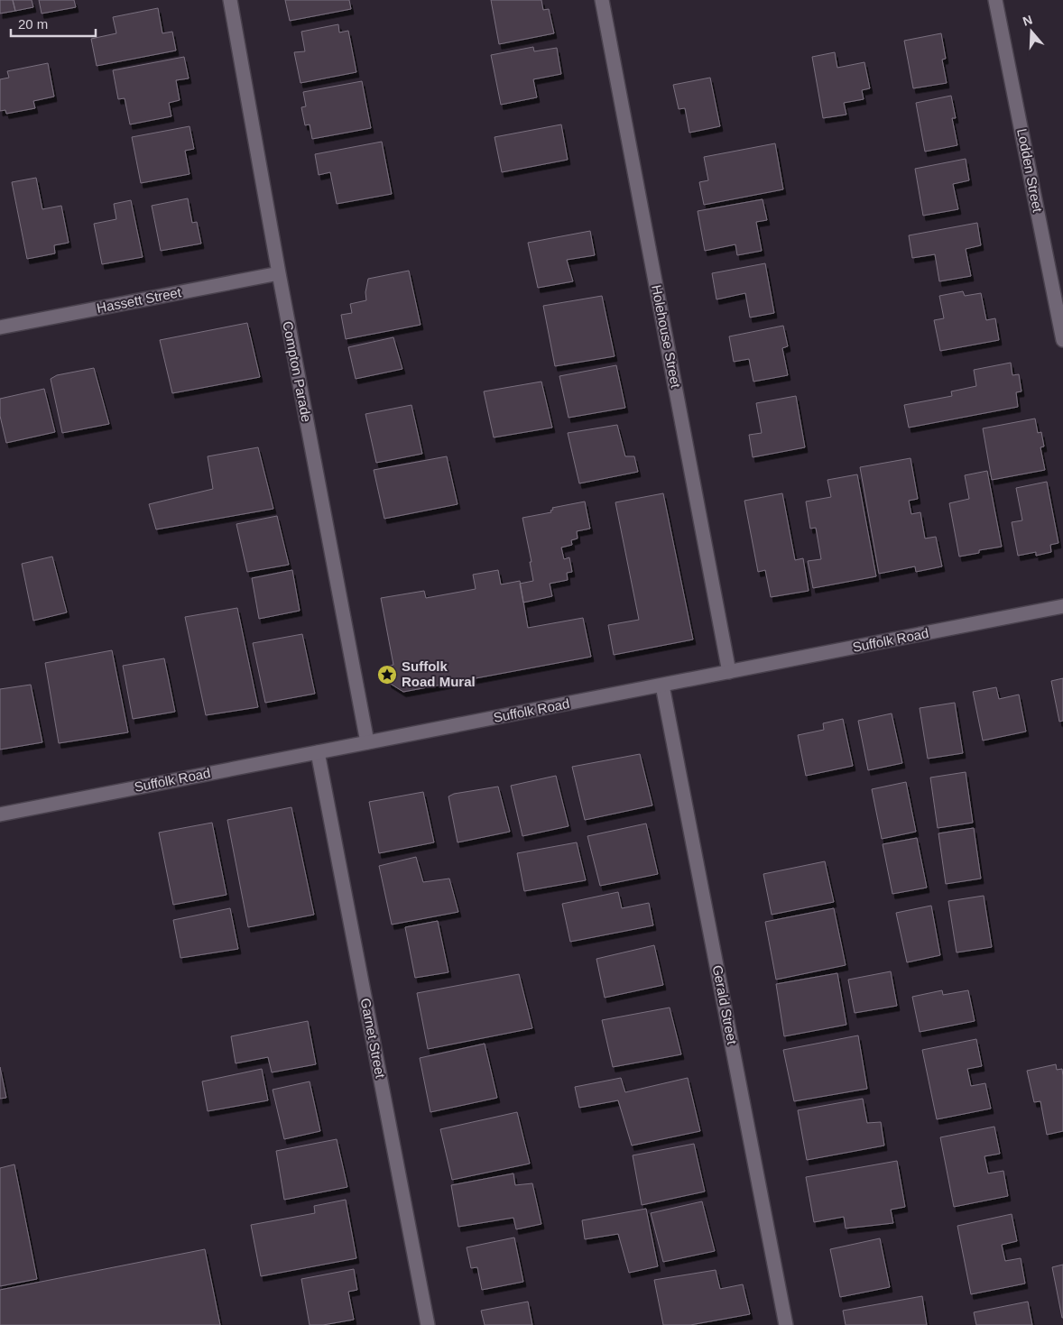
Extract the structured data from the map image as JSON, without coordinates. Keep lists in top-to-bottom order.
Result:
{
  "streets": {
    "street": [
      "Lodden Street",
      "Hassett Street",
      "Holehouse Street",
      "Compton Parade",
      "Suffolk Road",
      "Gerald Street",
      "Garnet Street"
    ]
  },
  "crossings": [
    ["Hassett Street", "Compton Parade"],
    ["Holehouse Street", "Suffolk Road"],
    ["Compton Parade", "Suffolk Road"],
    ["Suffolk Road", "Gerald Street"],
    ["Suffolk Road", "Garnet Street"]
  ],
  "places": {
    "place": ["Suffolk Road Mural"]
  },
  "scale_bar": "20 m",
  "north": "top"
}
